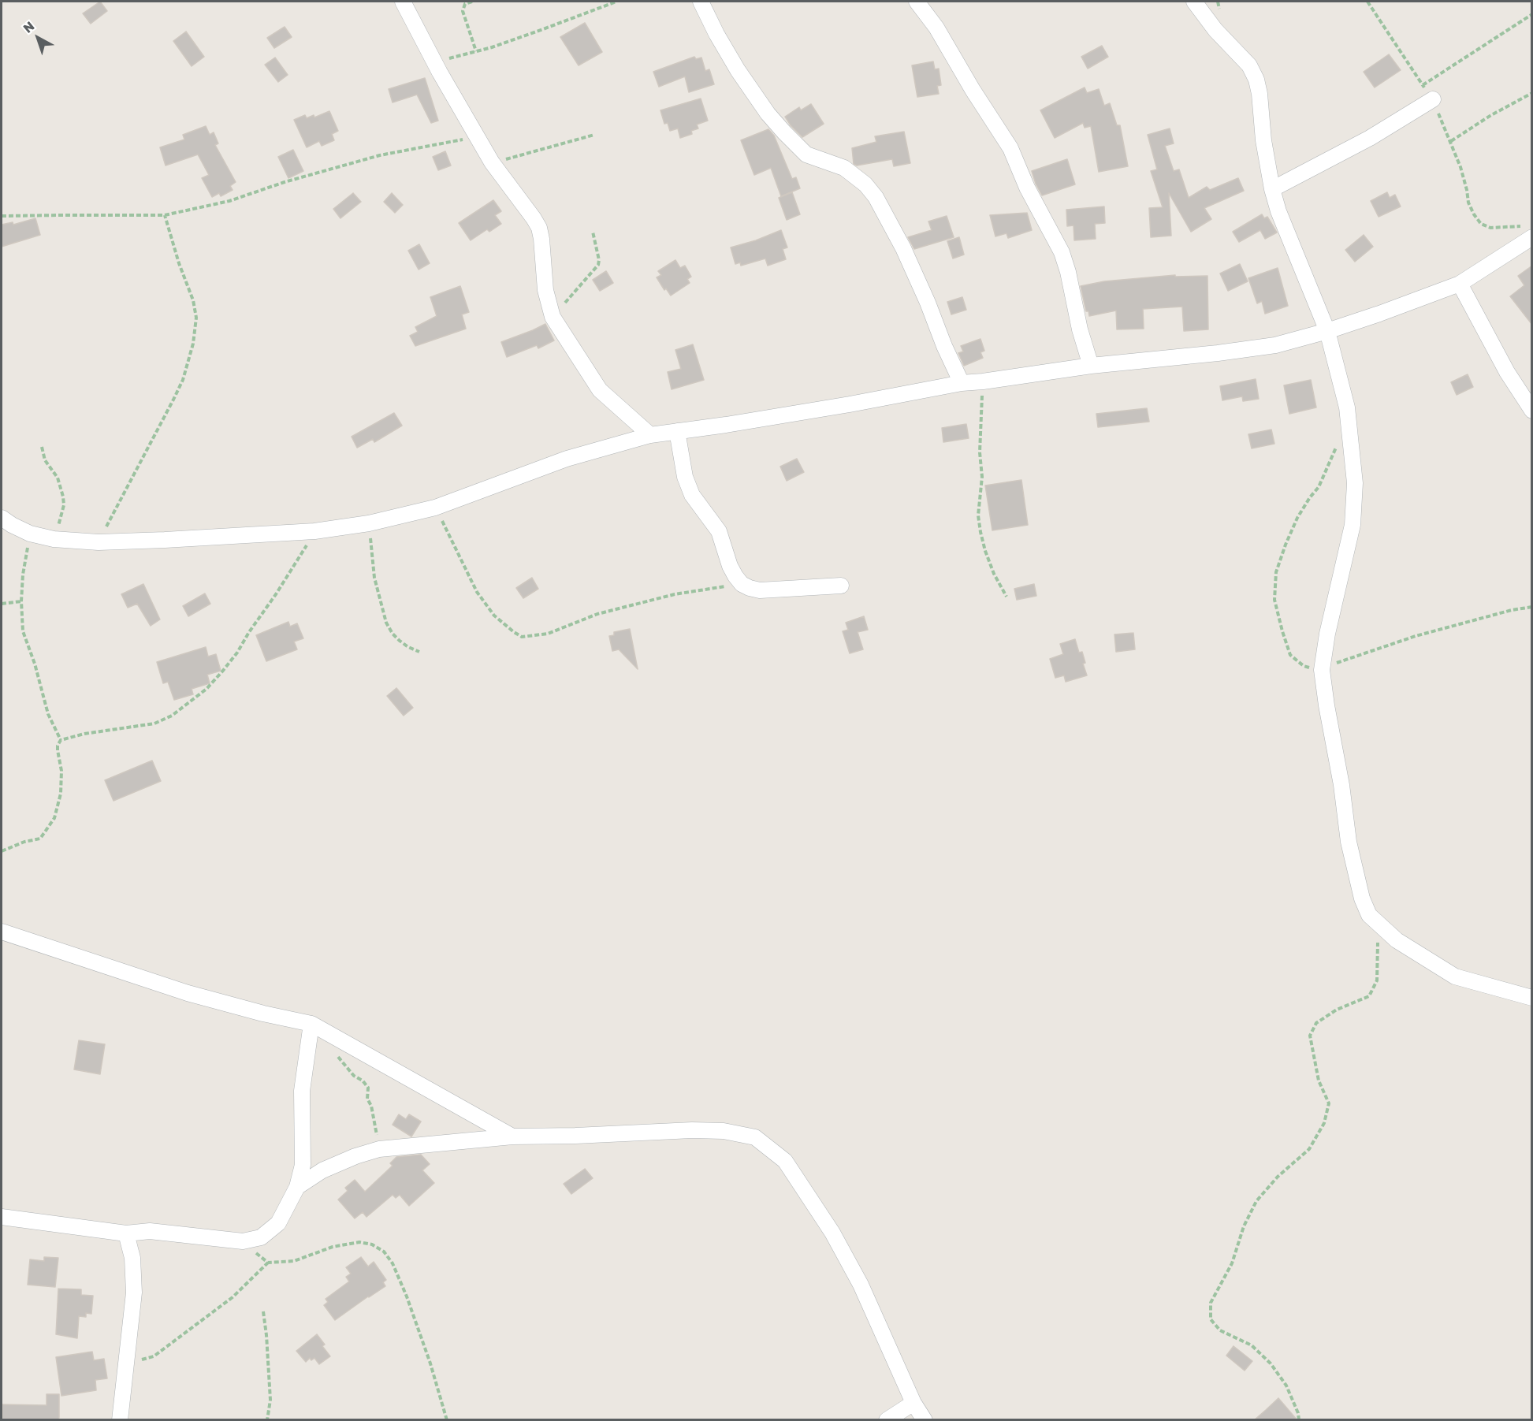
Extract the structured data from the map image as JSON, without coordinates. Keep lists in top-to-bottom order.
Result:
{
  "north": "top left"
}
